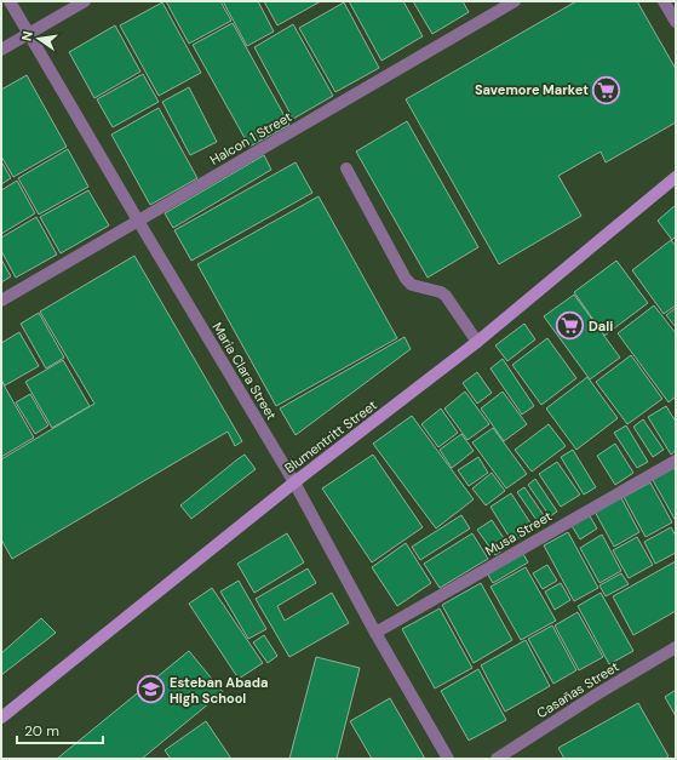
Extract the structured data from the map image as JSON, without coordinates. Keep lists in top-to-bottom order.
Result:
{
  "streets": {
    "main road": ["Blumentritt Street"],
    "street": [
      "Halcon 1 Street",
      "Maria Clara Street",
      "Musa Street",
      "Casañas Street"
    ]
  },
  "crossings": [
    ["Halcon 1 Street", "Maria Clara Street"],
    ["Maria Clara Street", "Blumentritt Street"],
    ["Maria Clara Street", "Musa Street"]
  ],
  "places": {
    "supermarket": ["Savemore Market", "Dali"],
    "school or university": ["Esteban Abada High School"]
  },
  "scale_bar": "20 m",
  "north": "left"
}
